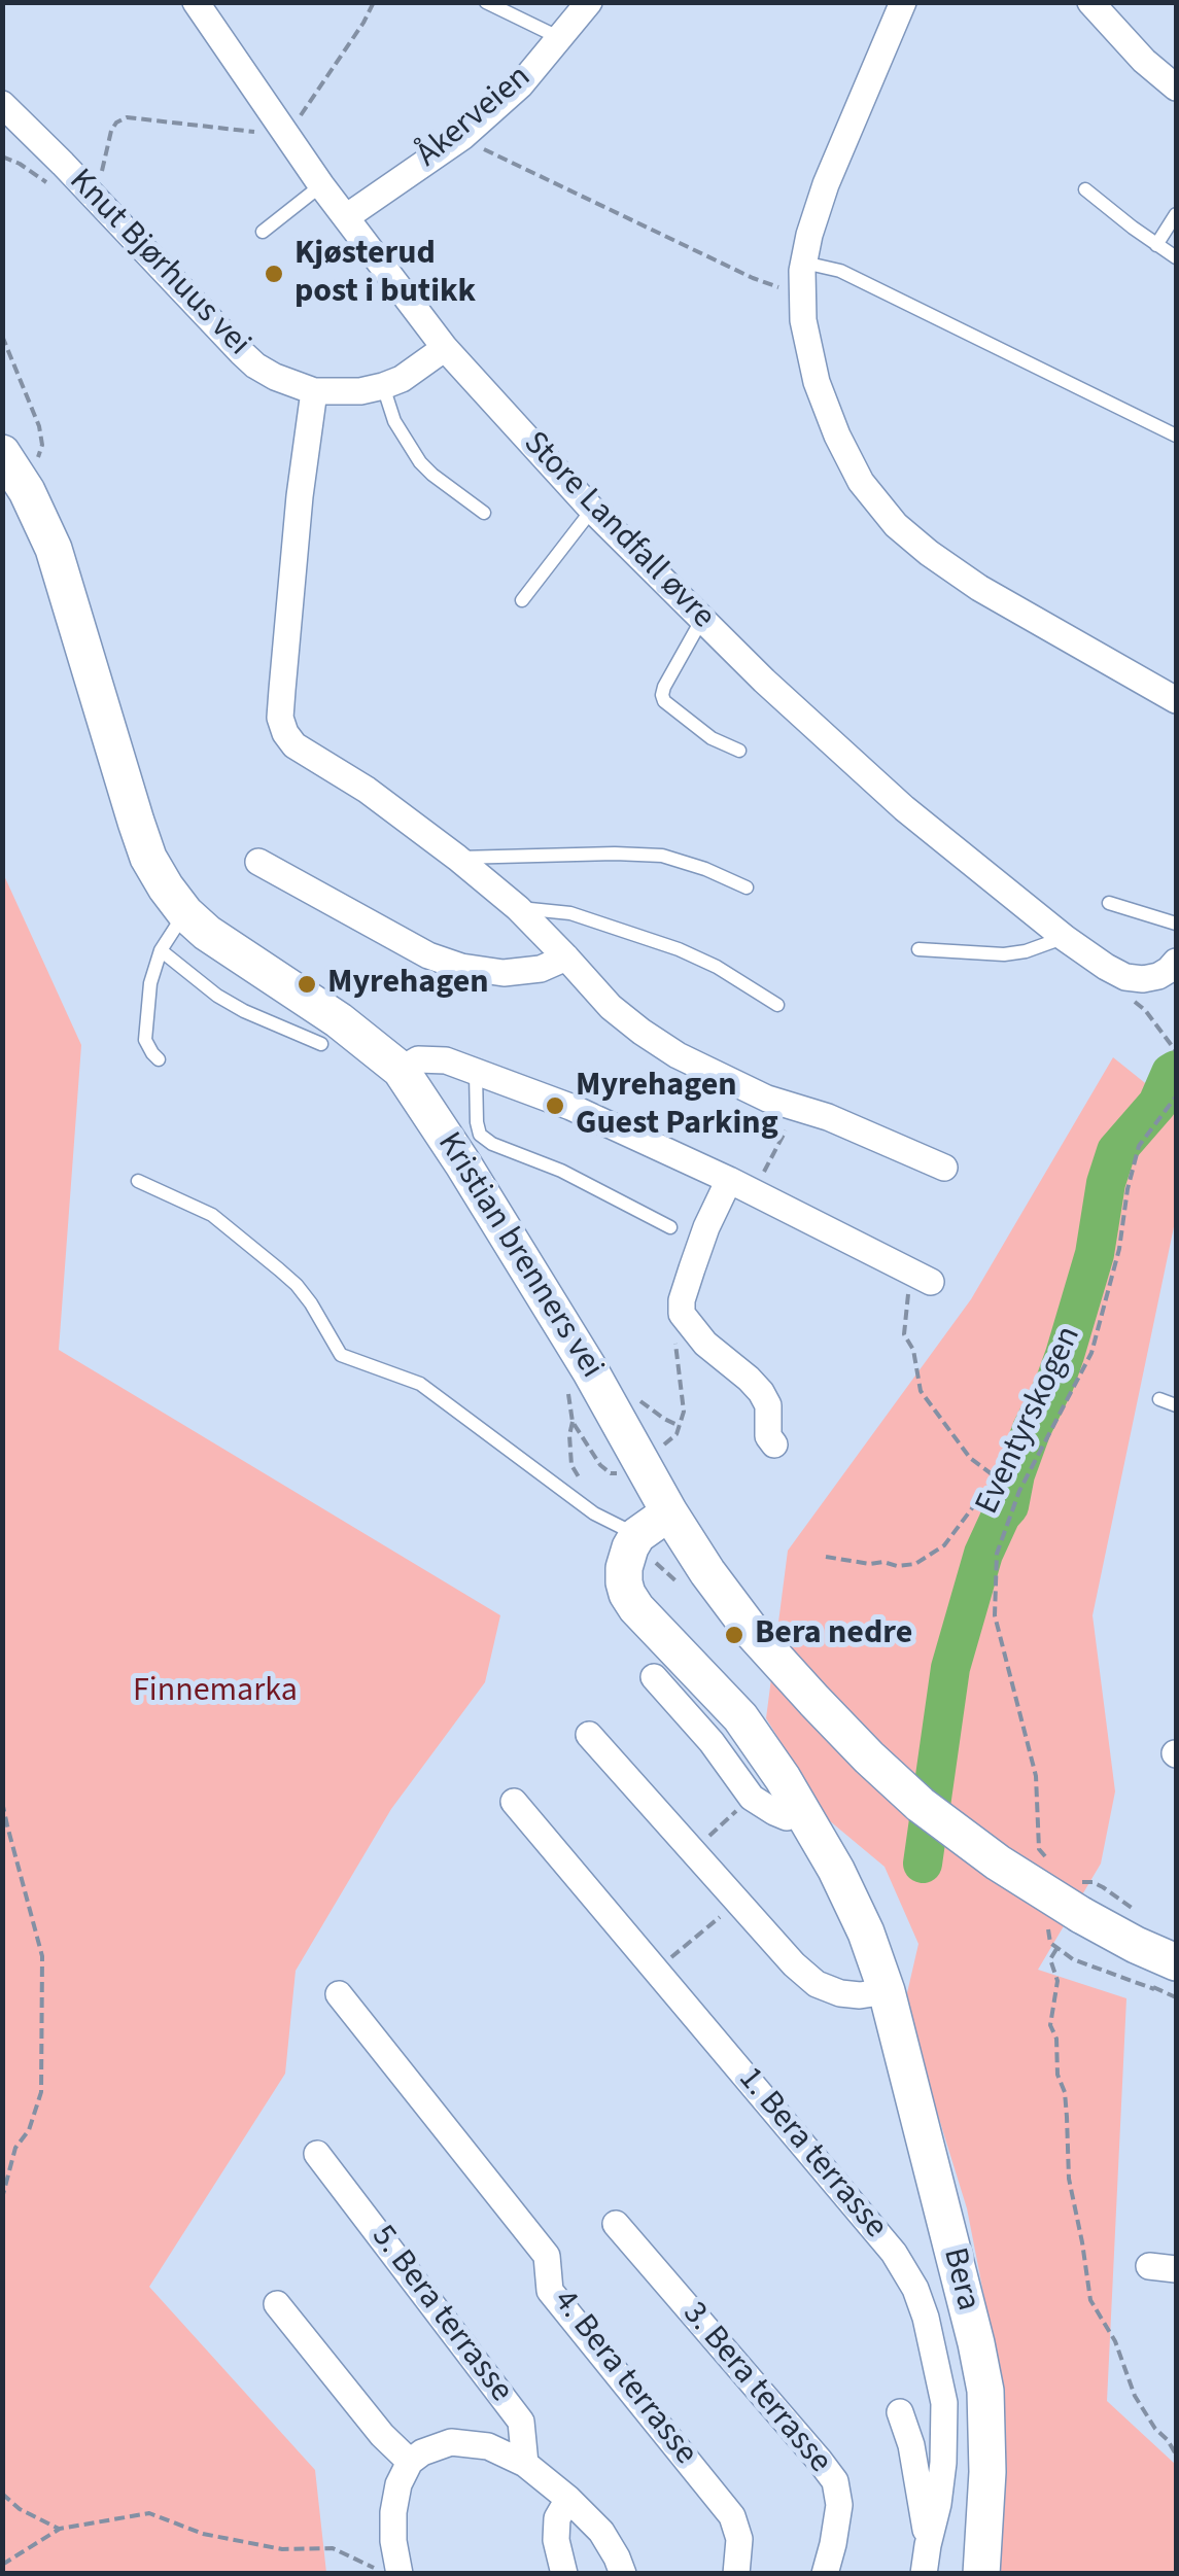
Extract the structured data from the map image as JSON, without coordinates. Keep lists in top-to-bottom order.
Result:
{
  "streets": {
    "main road": ["Kristian brenners vei", "Bera"],
    "street": [
      "Åkerveien",
      "Knut Bjørhuus vei",
      "Store Landfall øvre",
      "1. Bera terrasse",
      "5. Bera terrasse",
      "4. Bera terrasse",
      "3. Bera terrasse"
    ],
    "path": ["Eventyrskogen"]
  },
  "crossings": [
    ["Åkerveien", "Store Landfall øvre"],
    ["Knut Bjørhuus vei", "Store Landfall øvre"]
  ],
  "parks": ["Finnemarka"],
  "places": [
    "Kjøsterud post i butikk",
    "Myrehagen",
    "Myrehagen Guest Parking",
    "Bera nedre"
  ]
}
